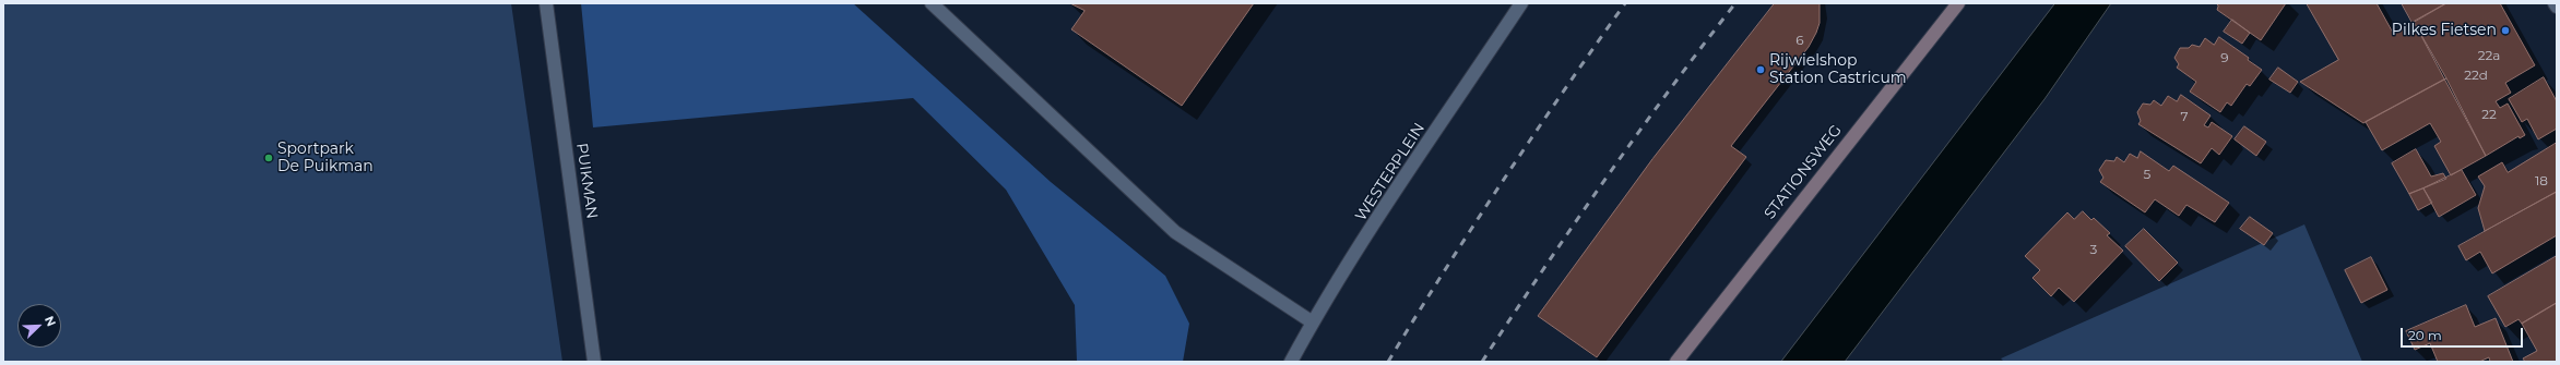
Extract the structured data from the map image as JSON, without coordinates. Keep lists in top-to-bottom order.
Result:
{
  "streets": {
    "main road": ["STATIONSWEG"],
    "street": ["WESTERPLEIN", "PUIKMAN"]
  },
  "places": ["Pilkes Fietsen", "Rijwielshop Station Castricum", "Sportpark De Puikman"],
  "house_numbers": [
    "6",
    "22a",
    "9",
    "22d",
    "22",
    "7",
    "5",
    "18",
    "3"
  ],
  "scale_bar": "20 m",
  "north": "top right"
}
